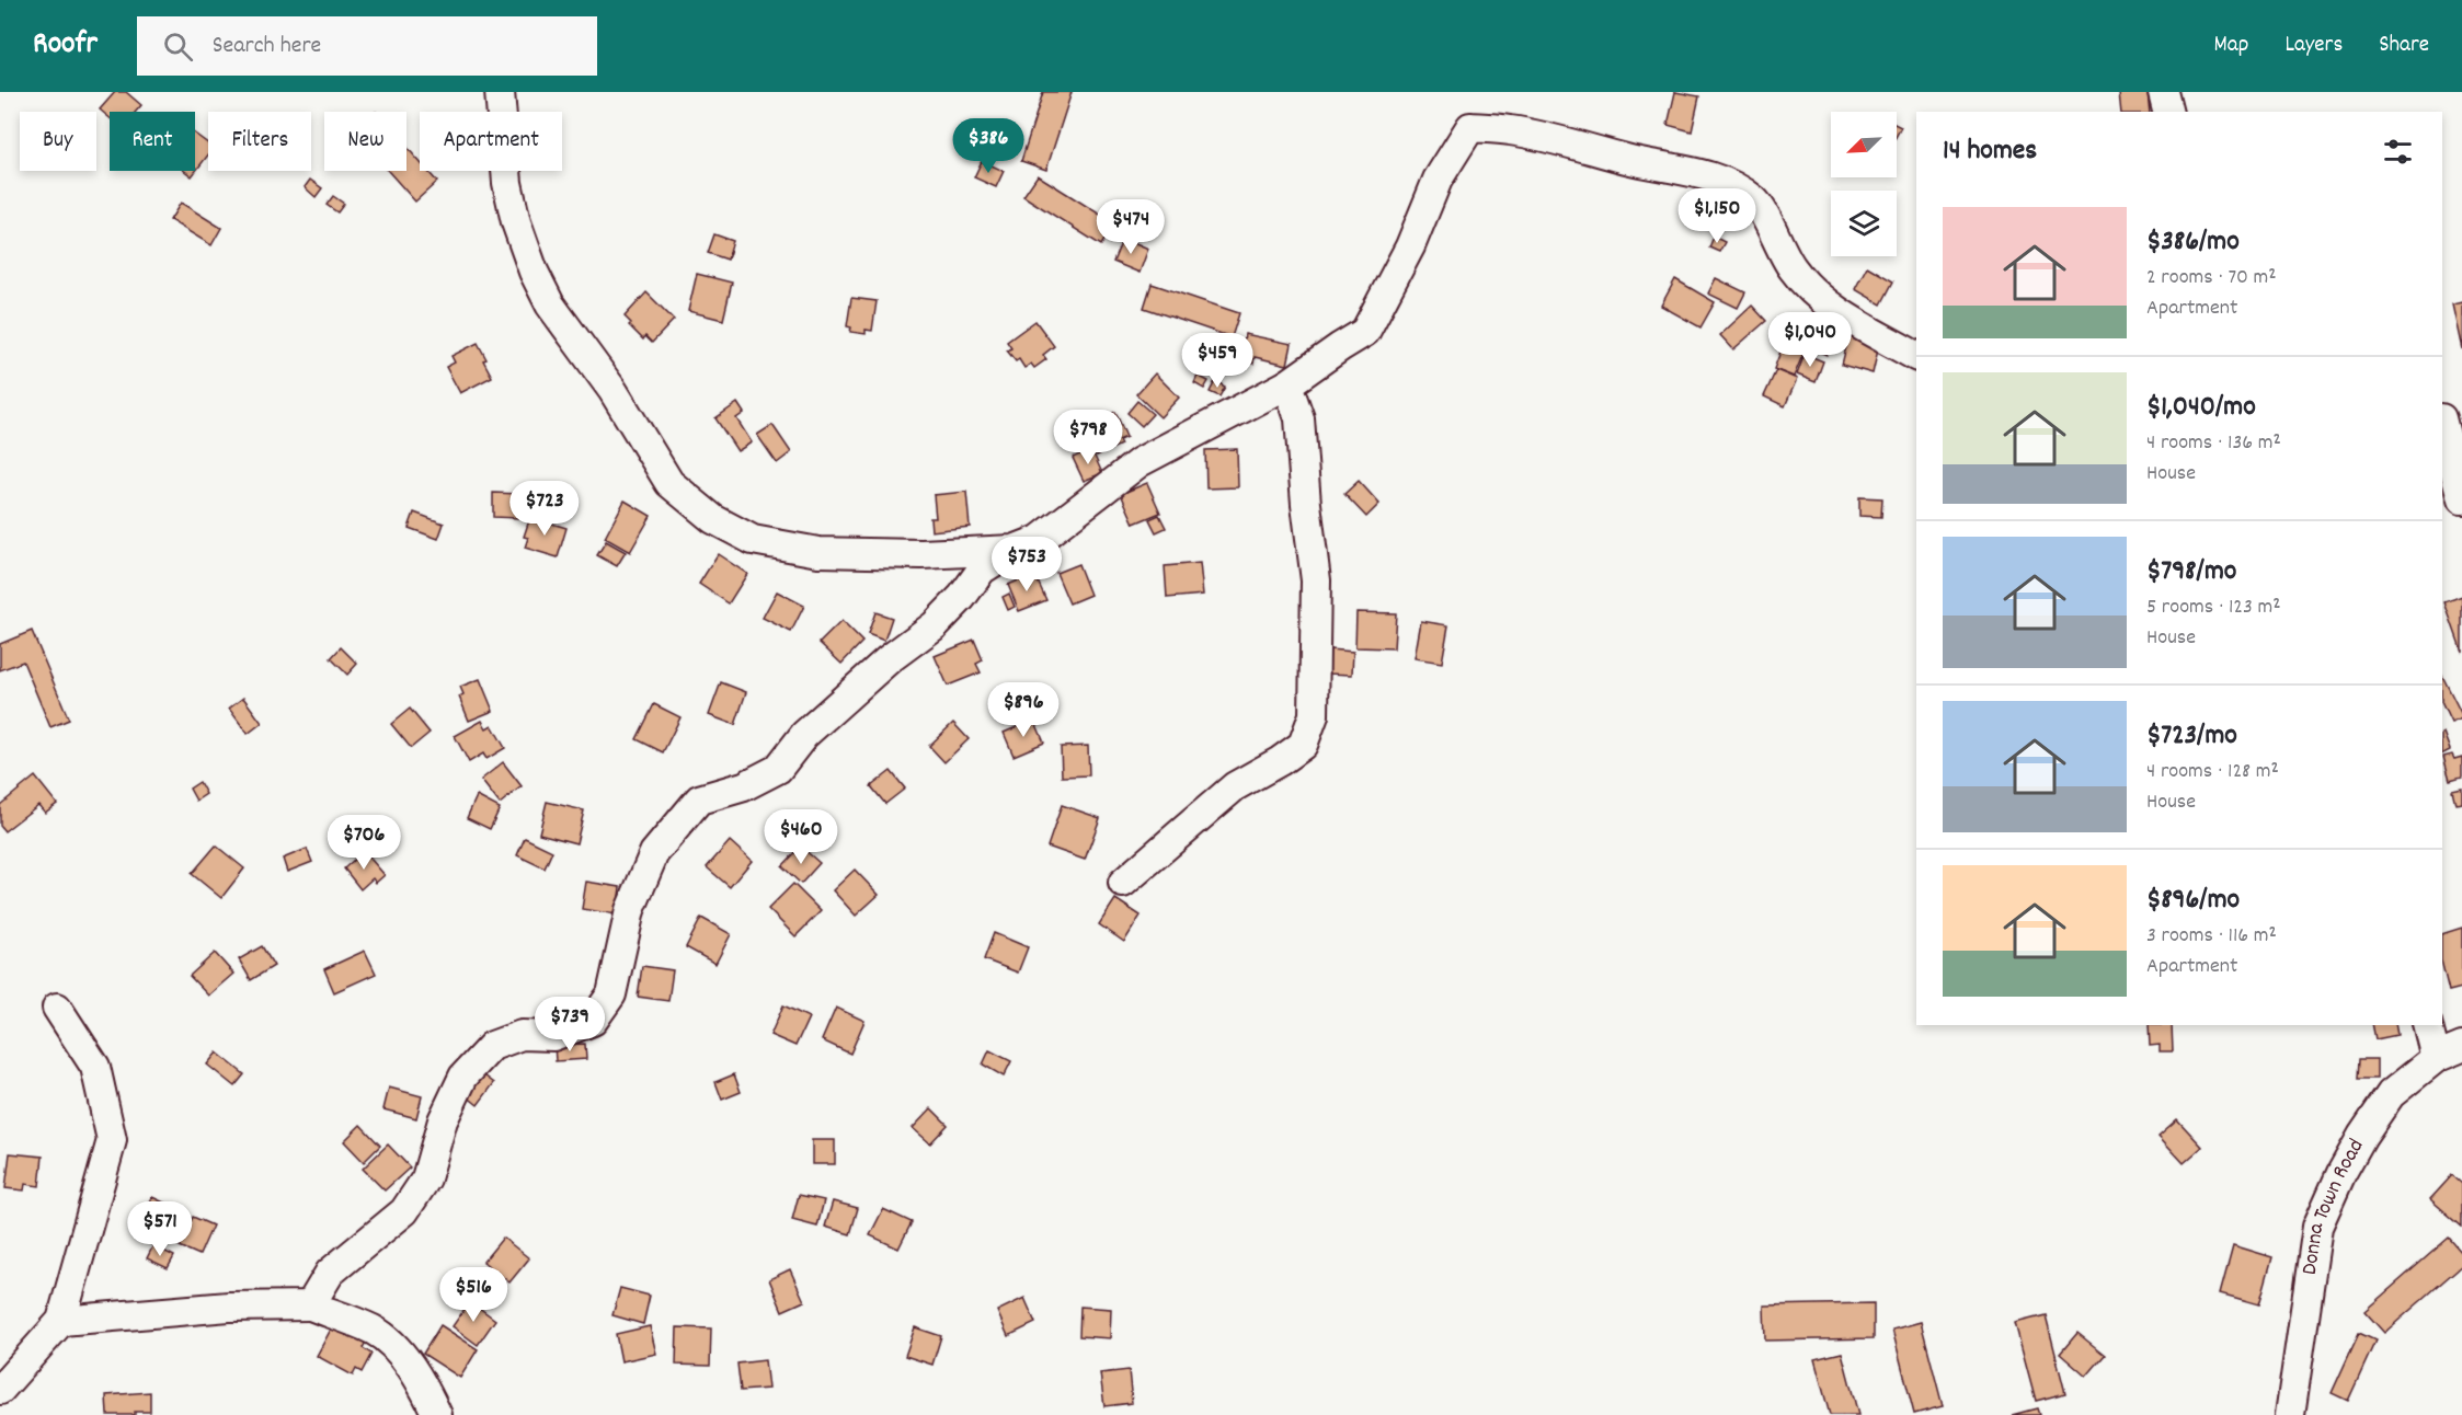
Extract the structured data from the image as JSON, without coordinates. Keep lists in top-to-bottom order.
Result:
{
  "streets": {
    "street": ["Donna Town Road"]
  },
  "north": "bottom left",
  "page": {
    "header": "Roofr",
    "search": "Search here",
    "nav": ["Map", "Layers", "Share"],
    "chip": [
      "Buy",
      "Rent",
      "Filters",
      "New",
      "Apartment"
    ],
    "heading": "14 homes",
    "price": [
      "$386",
      "$1,150",
      "$474",
      "$1,040",
      "$459",
      "$798",
      "$723",
      "$753",
      "$896",
      "$460",
      "$706",
      "$739",
      "$571",
      "$516"
    ],
    "list": [
      {
        "name": "$386/mo",
        "note": "2 rooms · 70 m² · Apartment"
      },
      {
        "name": "$1,040/mo",
        "note": "4 rooms · 136 m² · House"
      },
      {
        "name": "$798/mo",
        "note": "5 rooms · 123 m² · House"
      },
      {
        "name": "$723/mo",
        "note": "4 rooms · 128 m² · House"
      },
      {
        "name": "$896/mo",
        "note": "3 rooms · 116 m² · Apartment"
      }
    ]
  }
}
